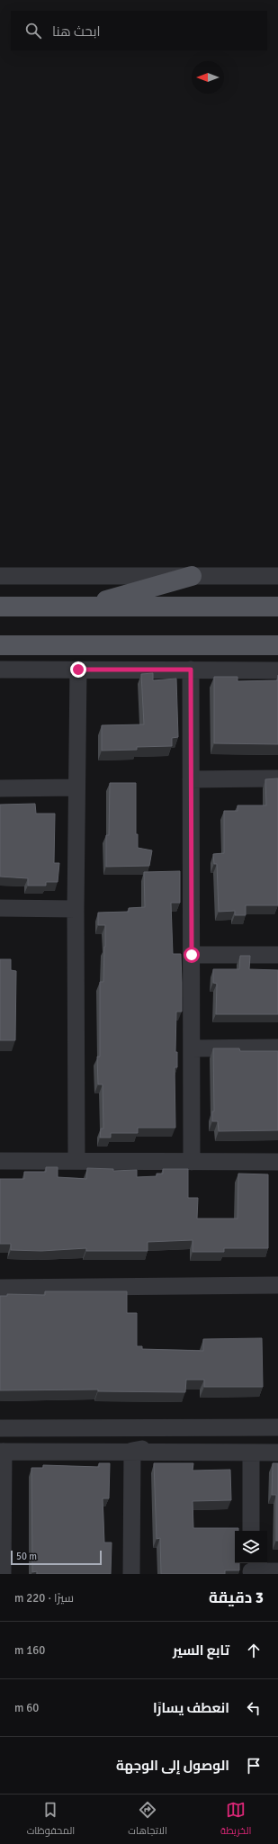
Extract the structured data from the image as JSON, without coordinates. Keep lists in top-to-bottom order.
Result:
{
  "scale_bar": "50 m",
  "north": "left",
  "page": {
    "search": "ابحث هنا",
    "scale": "50 m",
    "heading": ["3 دقيقة", "سيرًا · 220 m"],
    "list": [
      ["تابع السير", "160 m"],
      ["انعطف يسارًا", "60 m"],
      "الوصول إلى الوجهة"
    ],
    "nav": ["الخريطة", "الاتجاهات", "المحفوظات"]
  }
}
